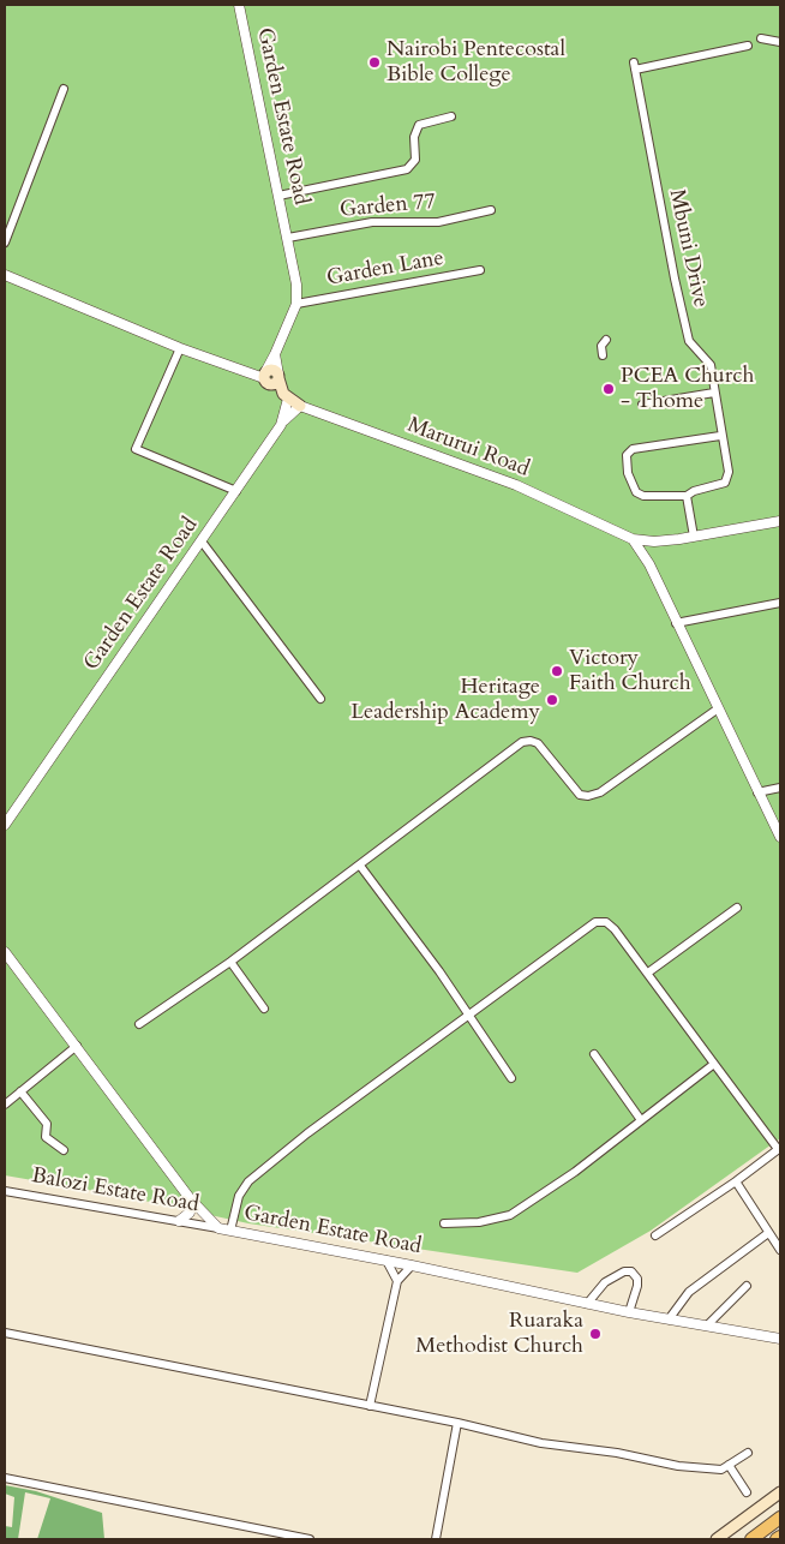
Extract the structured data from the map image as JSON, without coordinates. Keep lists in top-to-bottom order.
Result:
{
  "streets": {
    "main road": ["Garden Estate Road", "Marurui Road"],
    "street": [
      "Garden 77",
      "Mbuni Drive",
      "Garden Lane",
      "Balozi Estate Road"
    ]
  },
  "crossings": [
    ["Garden Estate Road", "Garden 77"],
    ["Garden Estate Road", "Garden Lane"],
    ["Garden Estate Road", "Marurui Road"],
    ["Garden Estate Road", "Balozi Estate Road"]
  ],
  "places": [
    "Nairobi Pentecostal Bible College",
    "PCEA Church - Thome",
    "Victory Faith Church",
    "Heritage Leadership Academy",
    "Ruaraka Methodist Church"
  ]
}
